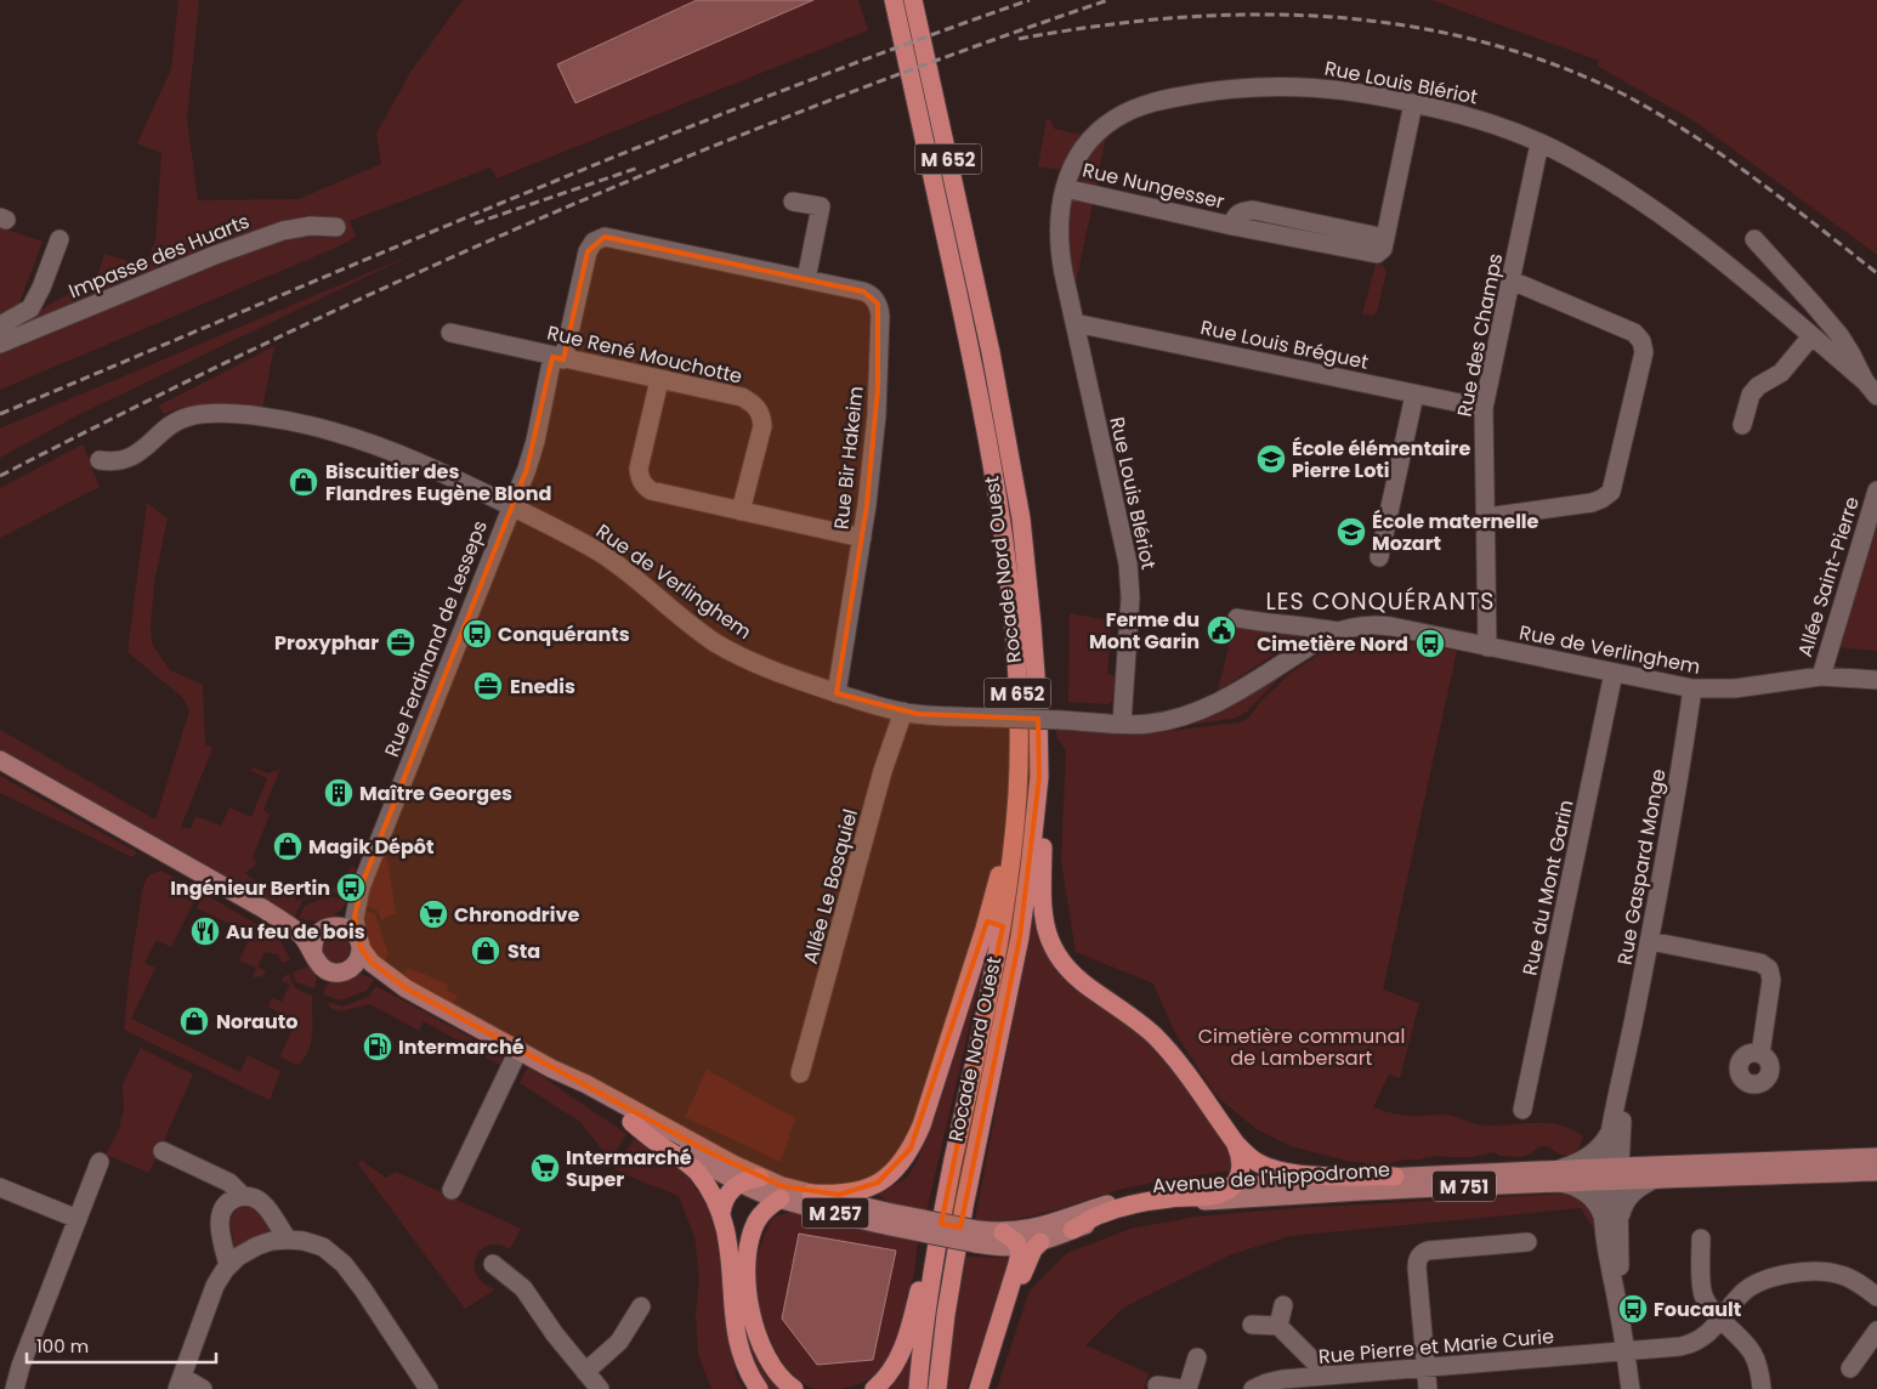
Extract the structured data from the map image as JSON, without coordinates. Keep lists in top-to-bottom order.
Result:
{
  "streets": {
    "highway": ["M 652", "Rocade Nord Ouest"],
    "main road": ["Avenue de l'Hippodrome", "M 751", "M 257"],
    "street": [
      "Rue Louis Blériot",
      "Rue Nungesser",
      "Impasse des Huarts",
      "Rue des Champs",
      "Rue Louis Bréguet",
      "Rue René Mouchotte",
      "Rue Bir Hakeim",
      "Allée Saint-Pierre",
      "Rue de Verlinghem",
      "Rue Ferdinand de Lesseps",
      "Rue Gaspard Monge",
      "Allée Le Bosquiel",
      "Rue du Mont Garin",
      "Rue Pierre et Marie Curie"
    ]
  },
  "crossings": [
    ["Rue Louis Blériot", "Rue Nungesser"],
    ["Rue Louis Blériot", "Rue des Champs"],
    ["Rue Louis Blériot", "Rue Louis Bréguet"],
    ["Rue Louis Blériot", "Rue de Verlinghem"],
    ["Rue des Champs", "Rue Louis Bréguet"],
    ["Rue des Champs", "Rue de Verlinghem"],
    ["Rue René Mouchotte", "Rue Bir Hakeim"],
    ["Rue Bir Hakeim", "Rue de Verlinghem"],
    ["Rue Bir Hakeim", "Rue Ferdinand de Lesseps"],
    ["Allée Saint-Pierre", "Rue de Verlinghem"],
    ["Rue de Verlinghem", "Rue Ferdinand de Lesseps"],
    ["Rue de Verlinghem", "Rue Gaspard Monge"],
    ["Rue de Verlinghem", "Allée Le Bosquiel"],
    ["Rue de Verlinghem", "Rue du Mont Garin"],
    ["Rue Ferdinand de Lesseps", "M 257"],
    ["Rue Gaspard Monge", "Avenue de l'Hippodrome"],
    ["Rue Gaspard Monge", "Rue Pierre et Marie Curie"],
    ["Avenue de l'Hippodrome", "M 257"]
  ],
  "districts": ["LES CONQUÉRANTS"],
  "parks": ["Cimetière communal de Lambersart"],
  "places": {
    "school or university": ["École élémentaire Pierre Loti", "École maternelle Mozart"],
    "shop": [
      "Biscuitier des Flandres Eugène Blond",
      "Magik Dépôt",
      "Sta",
      "Norauto"
    ],
    "public building": ["Ferme du Mont Garin"],
    "bus stop": [
      "Conquérants",
      "Cimetière Nord",
      "Ingénieur Bertin",
      "Foucault"
    ],
    "office": ["Proxyphar", "Enedis"],
    "building": ["Maître Georges"],
    "supermarket": ["Chronodrive", "Intermarché Super"],
    "restaurant": ["Au feu de bois"],
    "fuel station": ["Intermarché"]
  },
  "scale_bar": "100 m"
}
